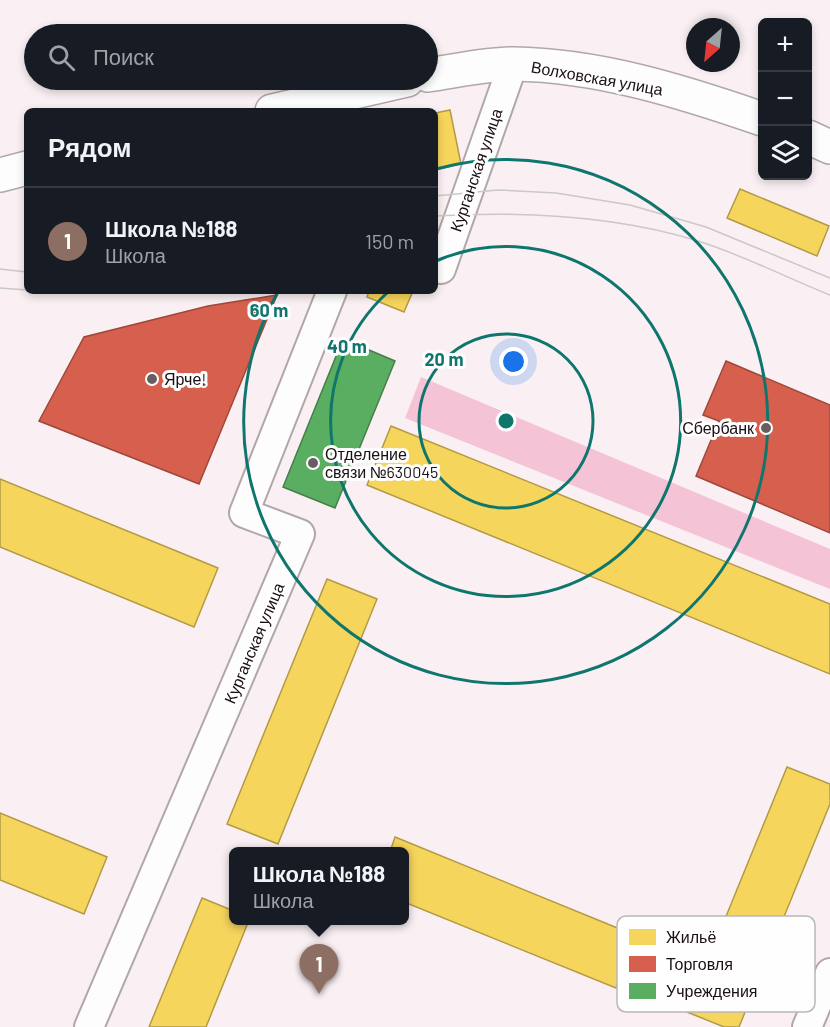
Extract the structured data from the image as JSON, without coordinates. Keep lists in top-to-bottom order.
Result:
{
  "streets": {
    "main road": ["Волховская улица"],
    "street": ["Курганская улица"]
  },
  "crossings": [
    ["Волховская улица", "Курганская улица"]
  ],
  "places": ["Ярче!", "Сбербанк", "Отделение связи №630045"],
  "legend": ["Жильё", "Торговля", "Учреждения"],
  "north": "bottom left",
  "page": {
    "map_buttons": ["+", "−"],
    "search": "Поиск",
    "heading": "Рядом",
    "list": [
      {
        "mark": "1",
        "name": "Школа №188",
        "note": "Школа",
        "value": "150 m"
      }
    ],
    "popup": ["Школа №188", "Школа"],
    "pins": "1"
  },
  "rings": ["60 m", "40 m", "20 m"]
}
